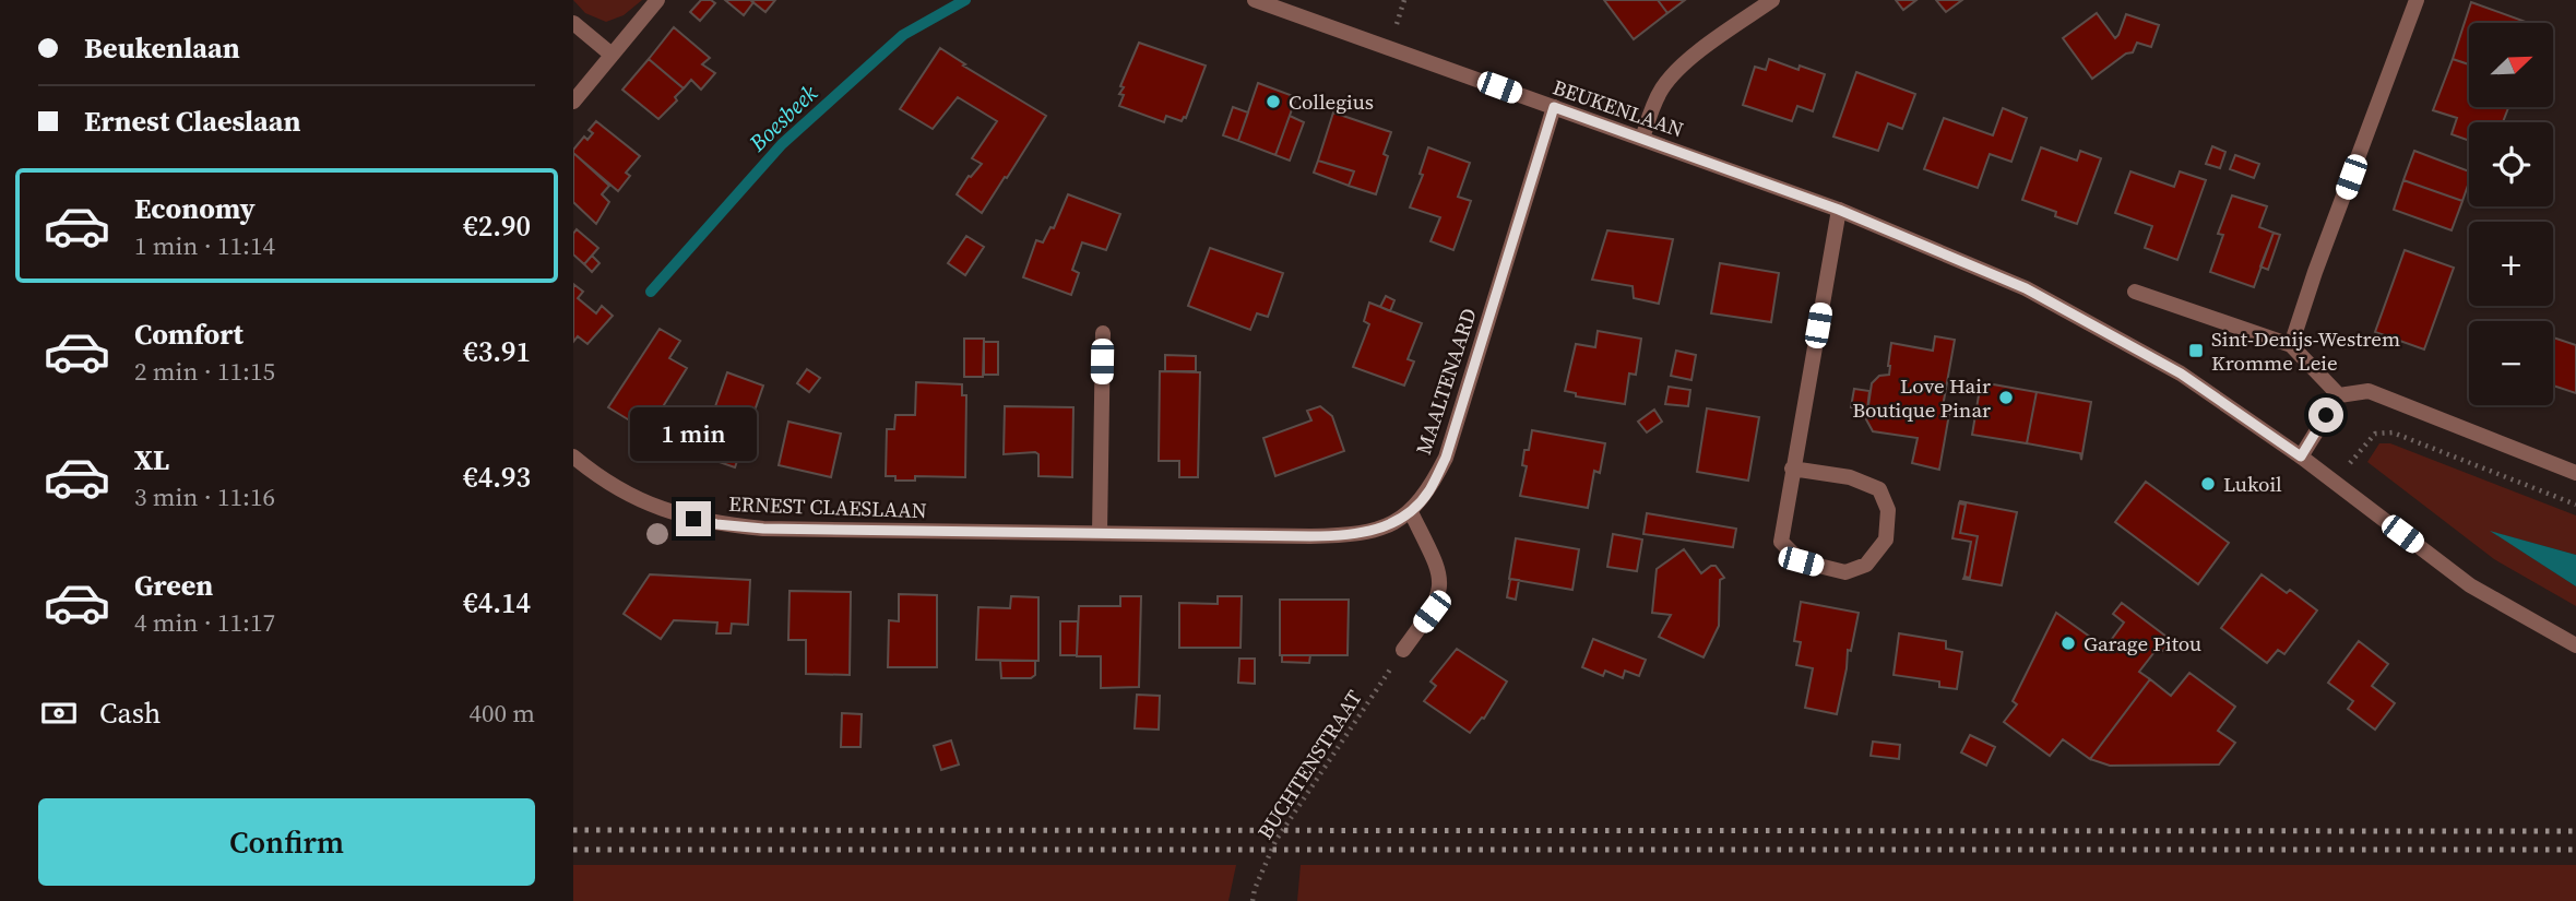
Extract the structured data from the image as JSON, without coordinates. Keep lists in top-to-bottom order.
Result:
{
  "streets": {
    "street": ["BEUKENLAAN", "MAALTENAARD", "ERNEST CLAESLAAN"],
    "path": ["BUCHTENSTRAAT"]
  },
  "crossings": [
    ["BEUKENLAAN", "MAALTENAARD"],
    ["MAALTENAARD", "ERNEST CLAESLAAN"]
  ],
  "water": ["Boesbeek"],
  "places": {
    "other": [
      "Collegius",
      "Love Hair Boutique Pinar",
      "Lukoil",
      "Garage Pitou"
    ],
    "transit": ["Sint-Denijs-Westrem Kromme Leie"]
  },
  "north": "top right",
  "page": {
    "banner": ["Beukenlaan", "Ernest Claeslaan"],
    "map_buttons": ["+", "−"],
    "list": [
      {
        "name": "Economy",
        "note": "1 min · 11:14",
        "value": "€2.90"
      },
      {
        "name": "Comfort",
        "note": "2 min · 11:15",
        "value": "€3.91"
      },
      {
        "name": "XL",
        "note": "3 min · 11:16",
        "value": "€4.93"
      },
      {
        "name": "Green",
        "note": "4 min · 11:17",
        "value": "€4.14"
      }
    ],
    "bubble": "1 min",
    "pay": ["Cash", "400 m"],
    "buttons": "Confirm"
  }
}
